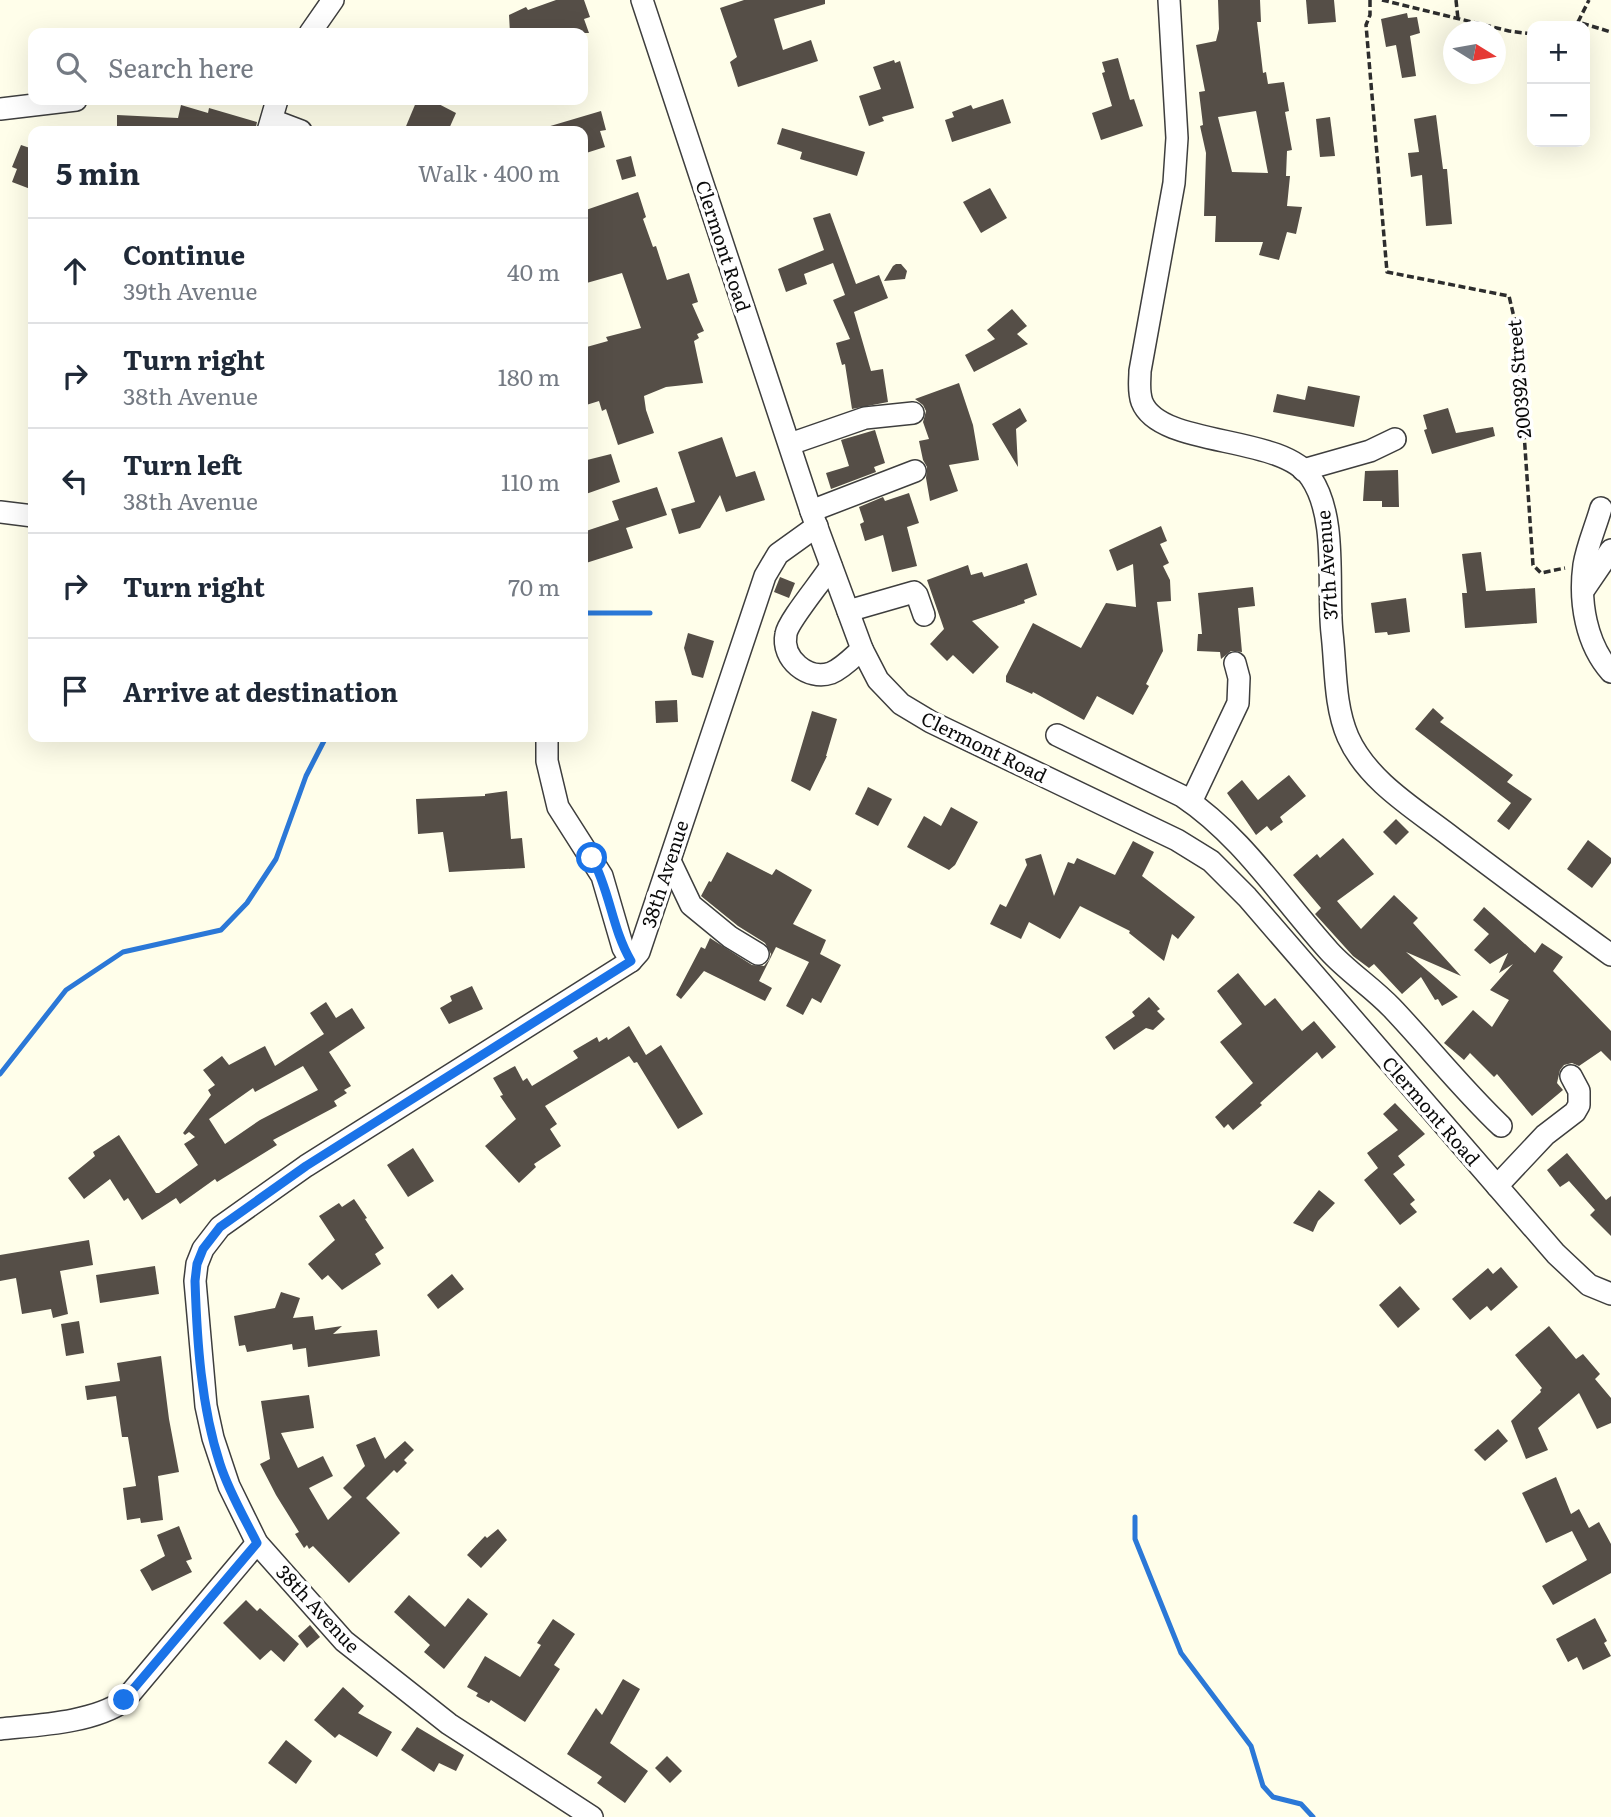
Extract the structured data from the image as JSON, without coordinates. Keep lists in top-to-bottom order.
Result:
{
  "streets": {
    "street": ["Clermont Road", "37th Avenue", "38th Avenue"],
    "path": ["200392 Street"]
  },
  "crossings": [
    ["Clermont Road", "38th Avenue"]
  ],
  "north": "right",
  "page": {
    "map_buttons": ["+", "−"],
    "search": "Search here",
    "heading": ["5 min", "Walk · 400 m"],
    "list": [
      ["Continue", "39th Avenue", "40 m"],
      ["Turn right", "38th Avenue", "180 m"],
      ["Turn left", "38th Avenue", "110 m"],
      ["Turn right", "70 m"],
      "Arrive at destination"
    ]
  }
}
